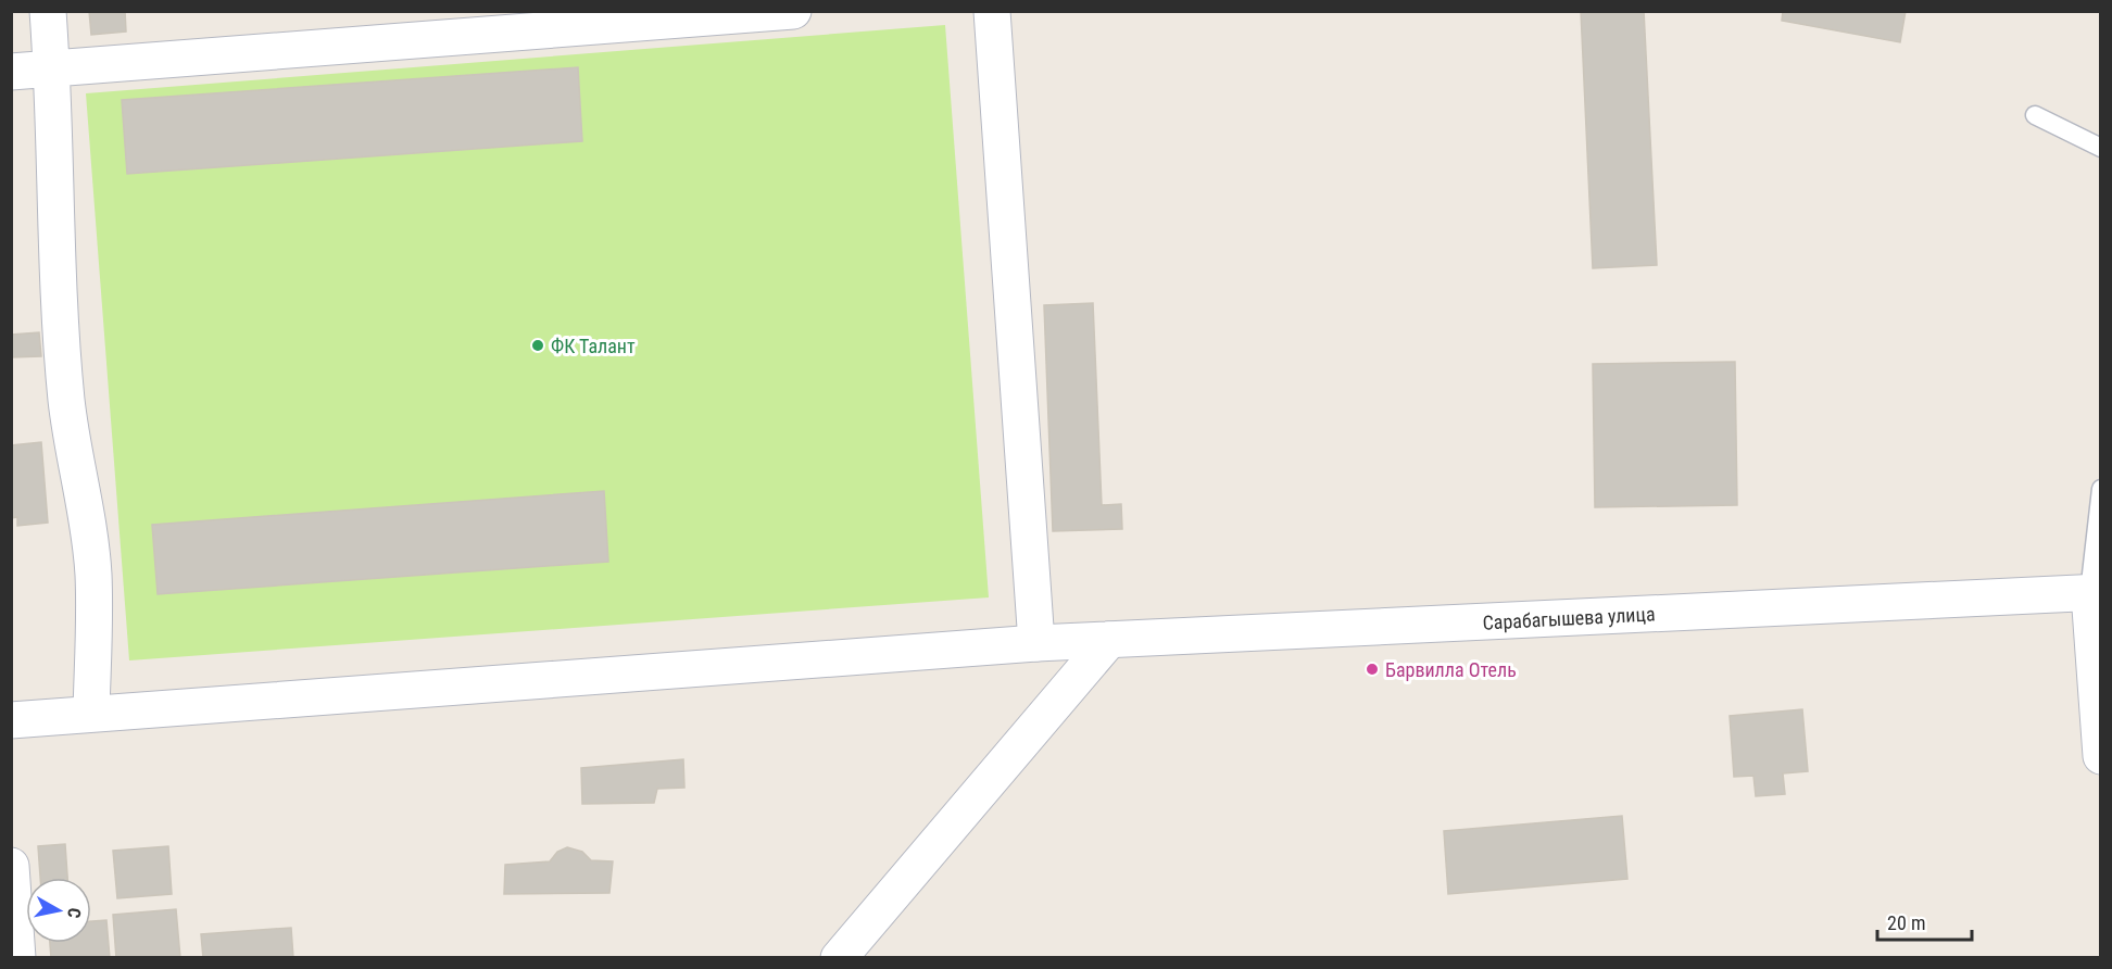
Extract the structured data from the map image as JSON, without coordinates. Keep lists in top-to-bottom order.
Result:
{
  "streets": {
    "street": ["Сарабагышева улица"]
  },
  "places": ["ФК Талант", "Барвилла Отель"],
  "scale_bar": "20 m",
  "north": "right"
}
